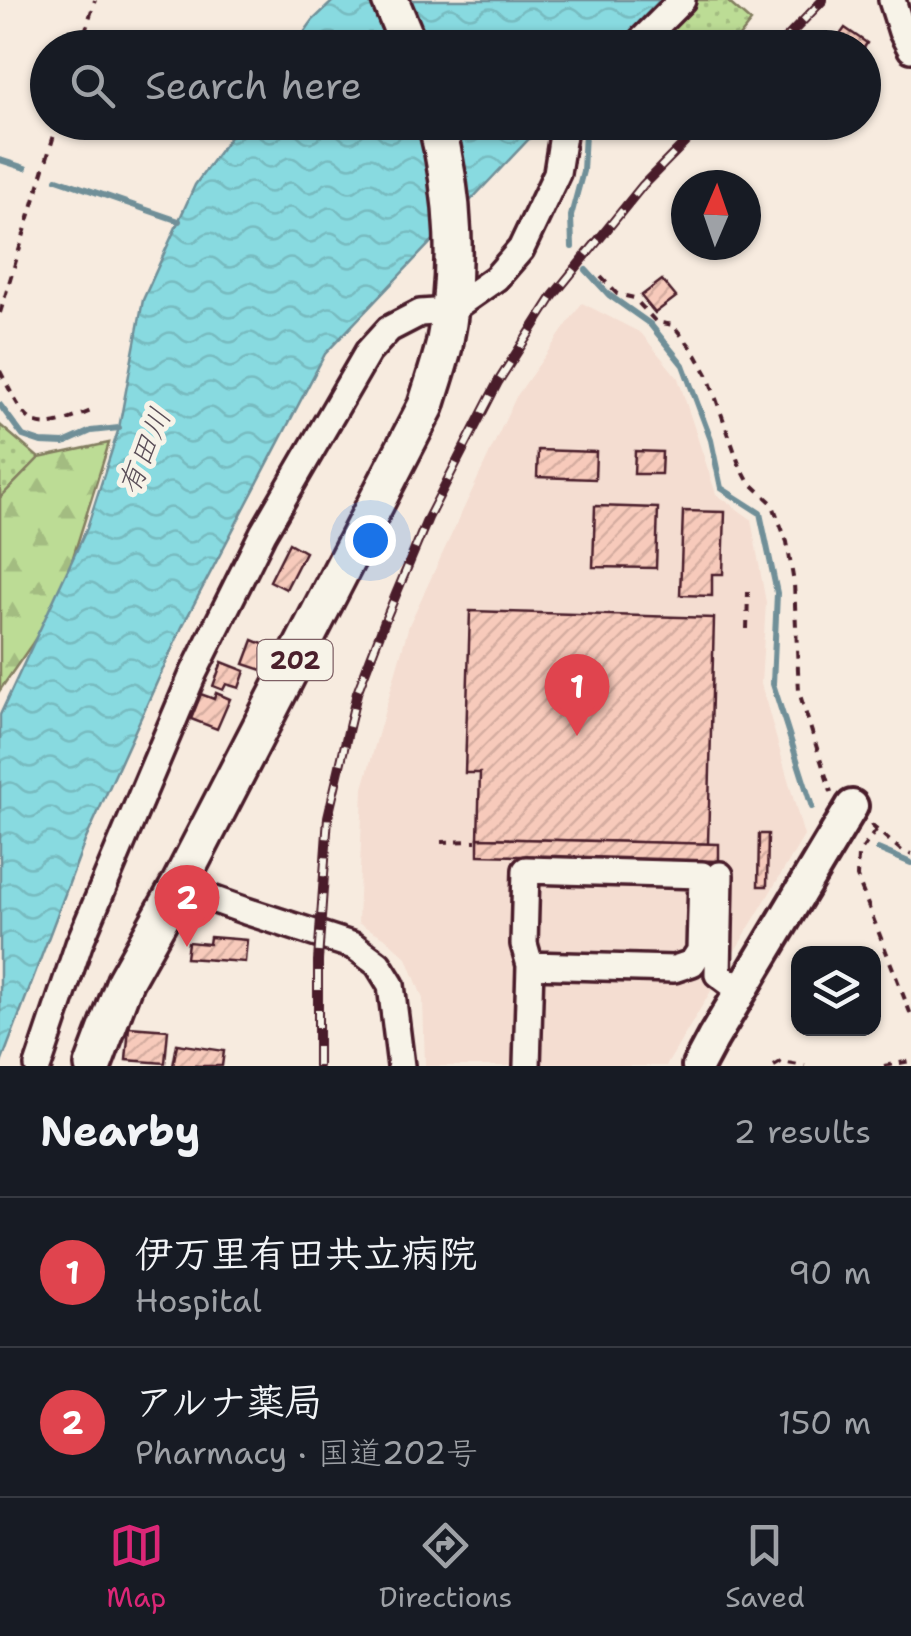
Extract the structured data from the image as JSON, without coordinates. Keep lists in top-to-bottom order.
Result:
{
  "streets": {
    "highway": ["202"]
  },
  "water": ["有田川"],
  "north": "top",
  "page": {
    "search": "Search here",
    "pins": ["1", "2"],
    "heading": ["Nearby", "2 results"],
    "list": [
      {
        "mark": "1",
        "name": "伊万里有田共立病院",
        "note": "Hospital",
        "value": "90 m"
      },
      {
        "mark": "2",
        "name": "アルナ薬局",
        "note": "Pharmacy · 国道202号",
        "value": "150 m"
      }
    ],
    "nav": ["Map", "Directions", "Saved"]
  }
}
